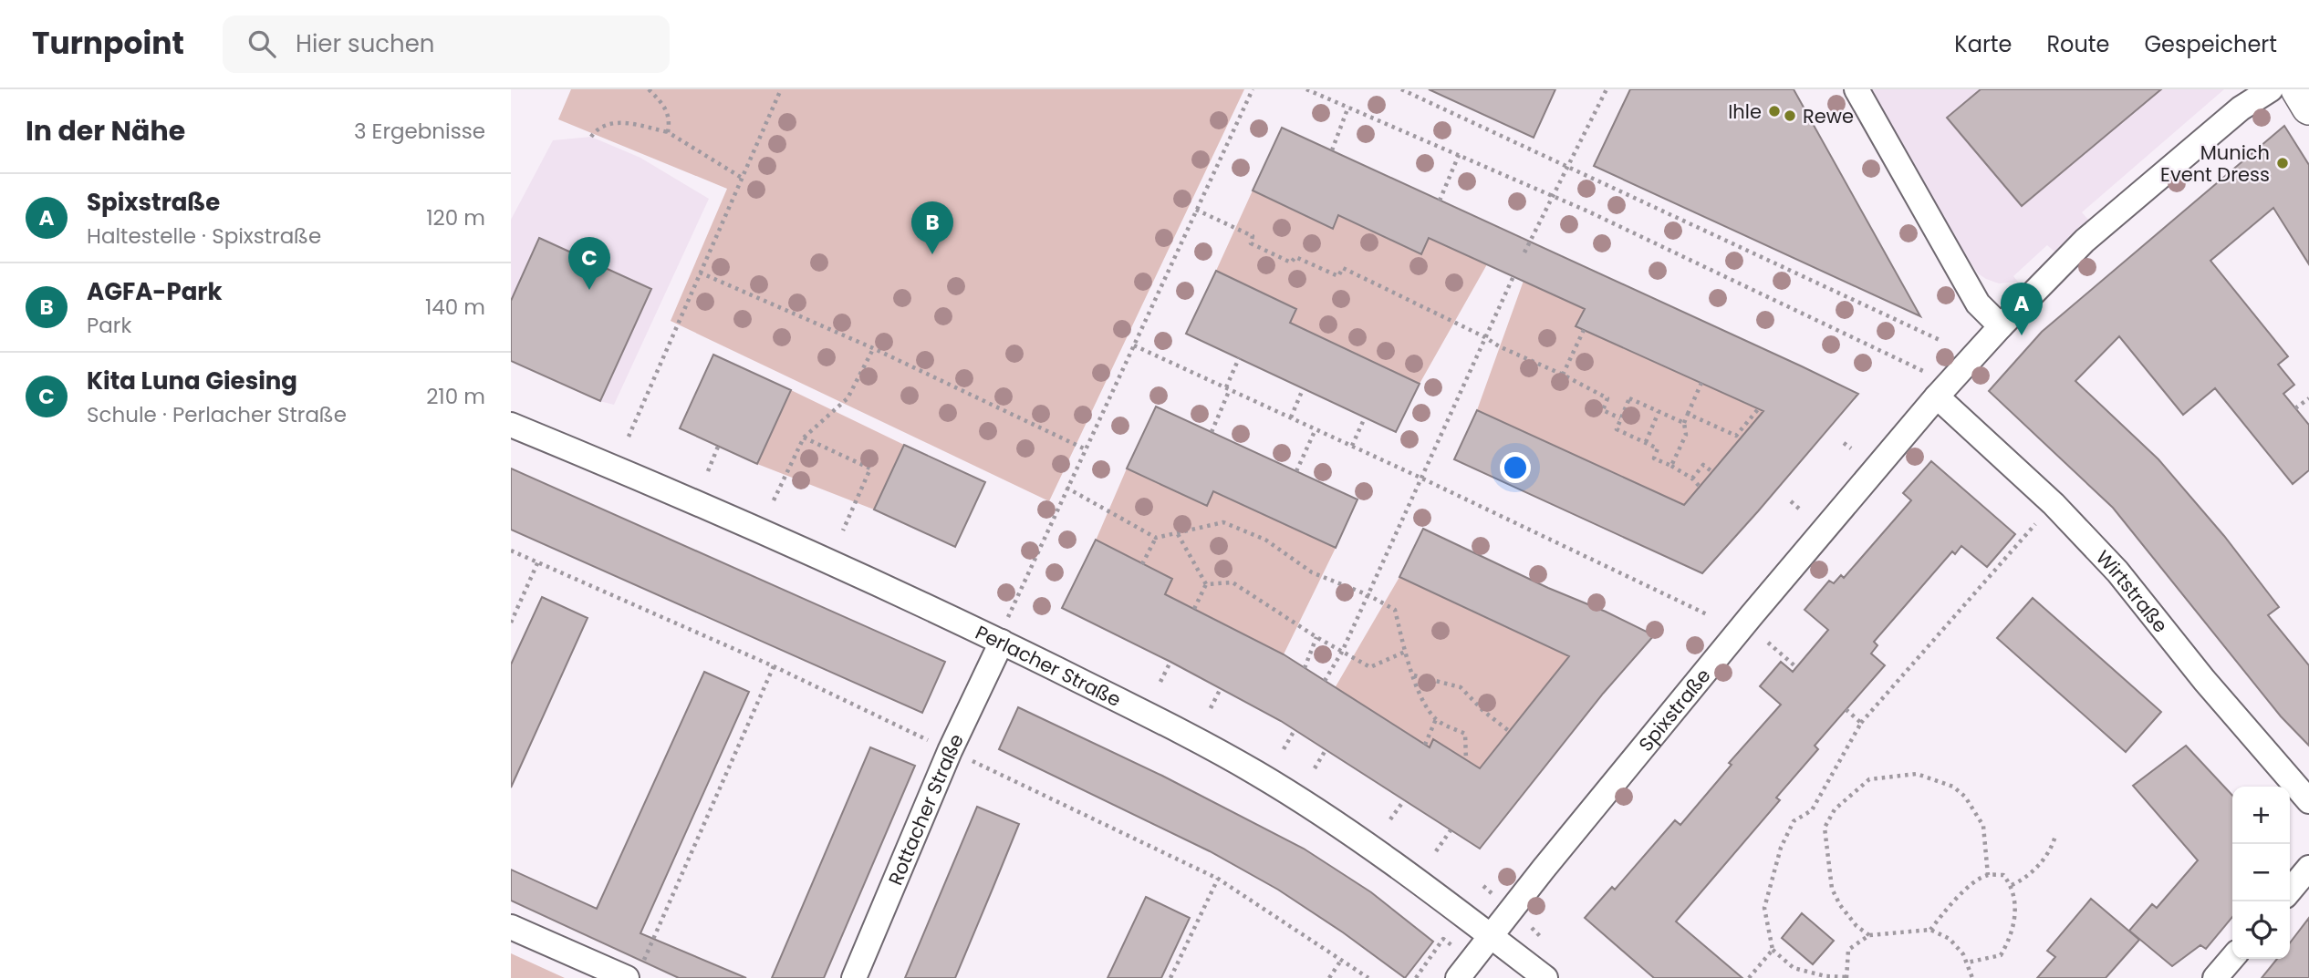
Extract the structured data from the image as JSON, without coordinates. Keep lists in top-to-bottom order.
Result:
{
  "streets": {
    "street": [
      "Wirtstraße",
      "Perlacher Straße",
      "Spixstraße",
      "Rottacher Straße"
    ]
  },
  "crossings": [
    ["Wirtstraße", "Spixstraße"],
    ["Perlacher Straße", "Spixstraße"],
    ["Perlacher Straße", "Rottacher Straße"]
  ],
  "places": ["Ihle", "Rewe", "Munich Event Dress"],
  "page": {
    "header": "Turnpoint",
    "search": "Hier suchen",
    "nav": ["Karte", "Route", "Gespeichert"],
    "heading": ["In der Nähe", "3 Ergebnisse"],
    "list": [
      {
        "mark": "A",
        "name": "Spixstraße",
        "note": "Haltestelle · Spixstraße",
        "value": "120 m"
      },
      {
        "mark": "B",
        "name": "AGFA-Park",
        "note": "Park",
        "value": "140 m"
      },
      {
        "mark": "C",
        "name": "Kita Luna Giesing",
        "note": "Schule · Perlacher Straße",
        "value": "210 m"
      }
    ],
    "pins": ["B", "C", "A"],
    "map_buttons": ["+", "−"]
  }
}
